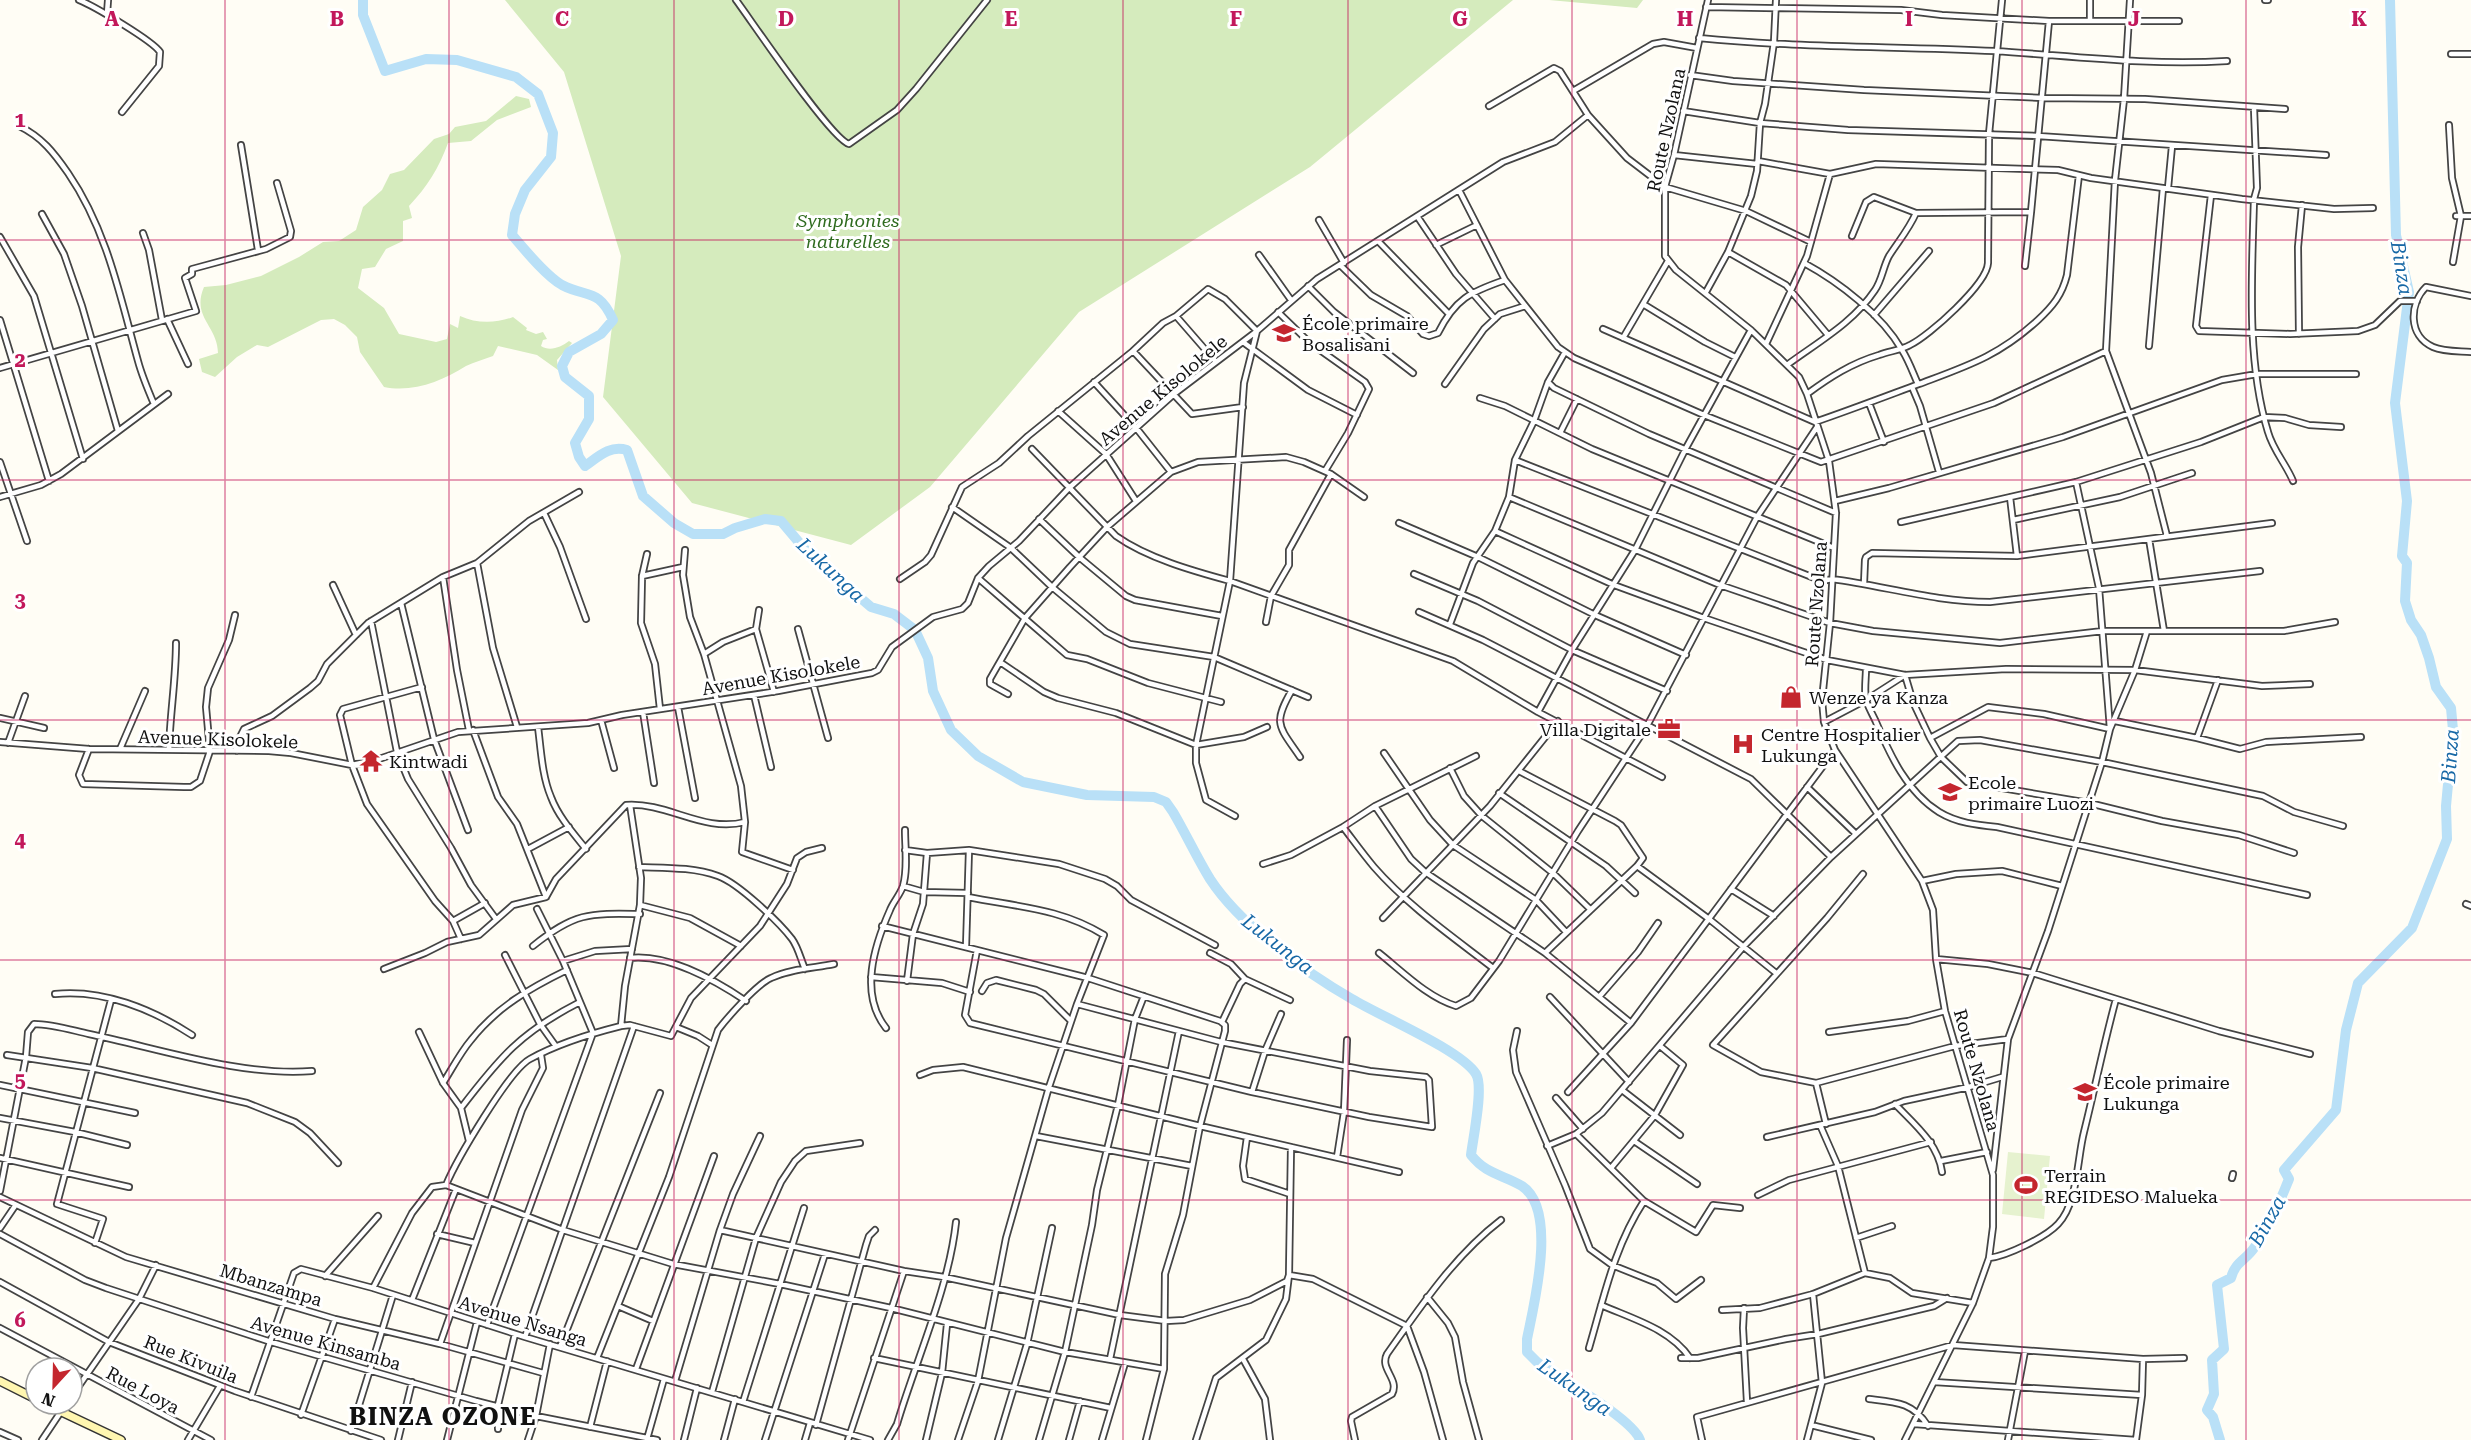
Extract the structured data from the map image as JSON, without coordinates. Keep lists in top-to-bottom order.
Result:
{
  "streets": {
    "street": [
      "Route Nzolana",
      "Avenue Kisolokele",
      "Mbanzampa",
      "Avenue Nsanga",
      "Avenue Kinsamba",
      "Rue Kivuila",
      "Rue Loya"
    ]
  },
  "crossings": [
    ["Mbanzampa", "Avenue Nsanga"],
    ["Avenue Nsanga", "Avenue Kinsamba"],
    ["Avenue Nsanga", "Rue Kivuila"]
  ],
  "districts": ["BINZA OZONE"],
  "water": ["Binza", "Lukunga"],
  "parks": ["Symphonies naturelles"],
  "places": {
    "school or university": ["École primaire Bosalisani", "Ecole primaire Luozi", "École primaire Lukunga"],
    "shop": ["Wenze ya Kanza"],
    "office": ["Villa Digitale"],
    "hospital": ["Centre Hospitalier Lukunga"],
    "temple": ["Kintwadi"],
    "sports": ["Terrain REGIDESO Malueka"]
  },
  "north": "bottom",
  "grid": {
    "columns": [
      "A",
      "B",
      "C",
      "D",
      "E",
      "F",
      "G",
      "H",
      "I",
      "J",
      "K"
    ],
    "rows": [
      "1",
      "2",
      "3",
      "4",
      "5",
      "6"
    ]
  }
}
